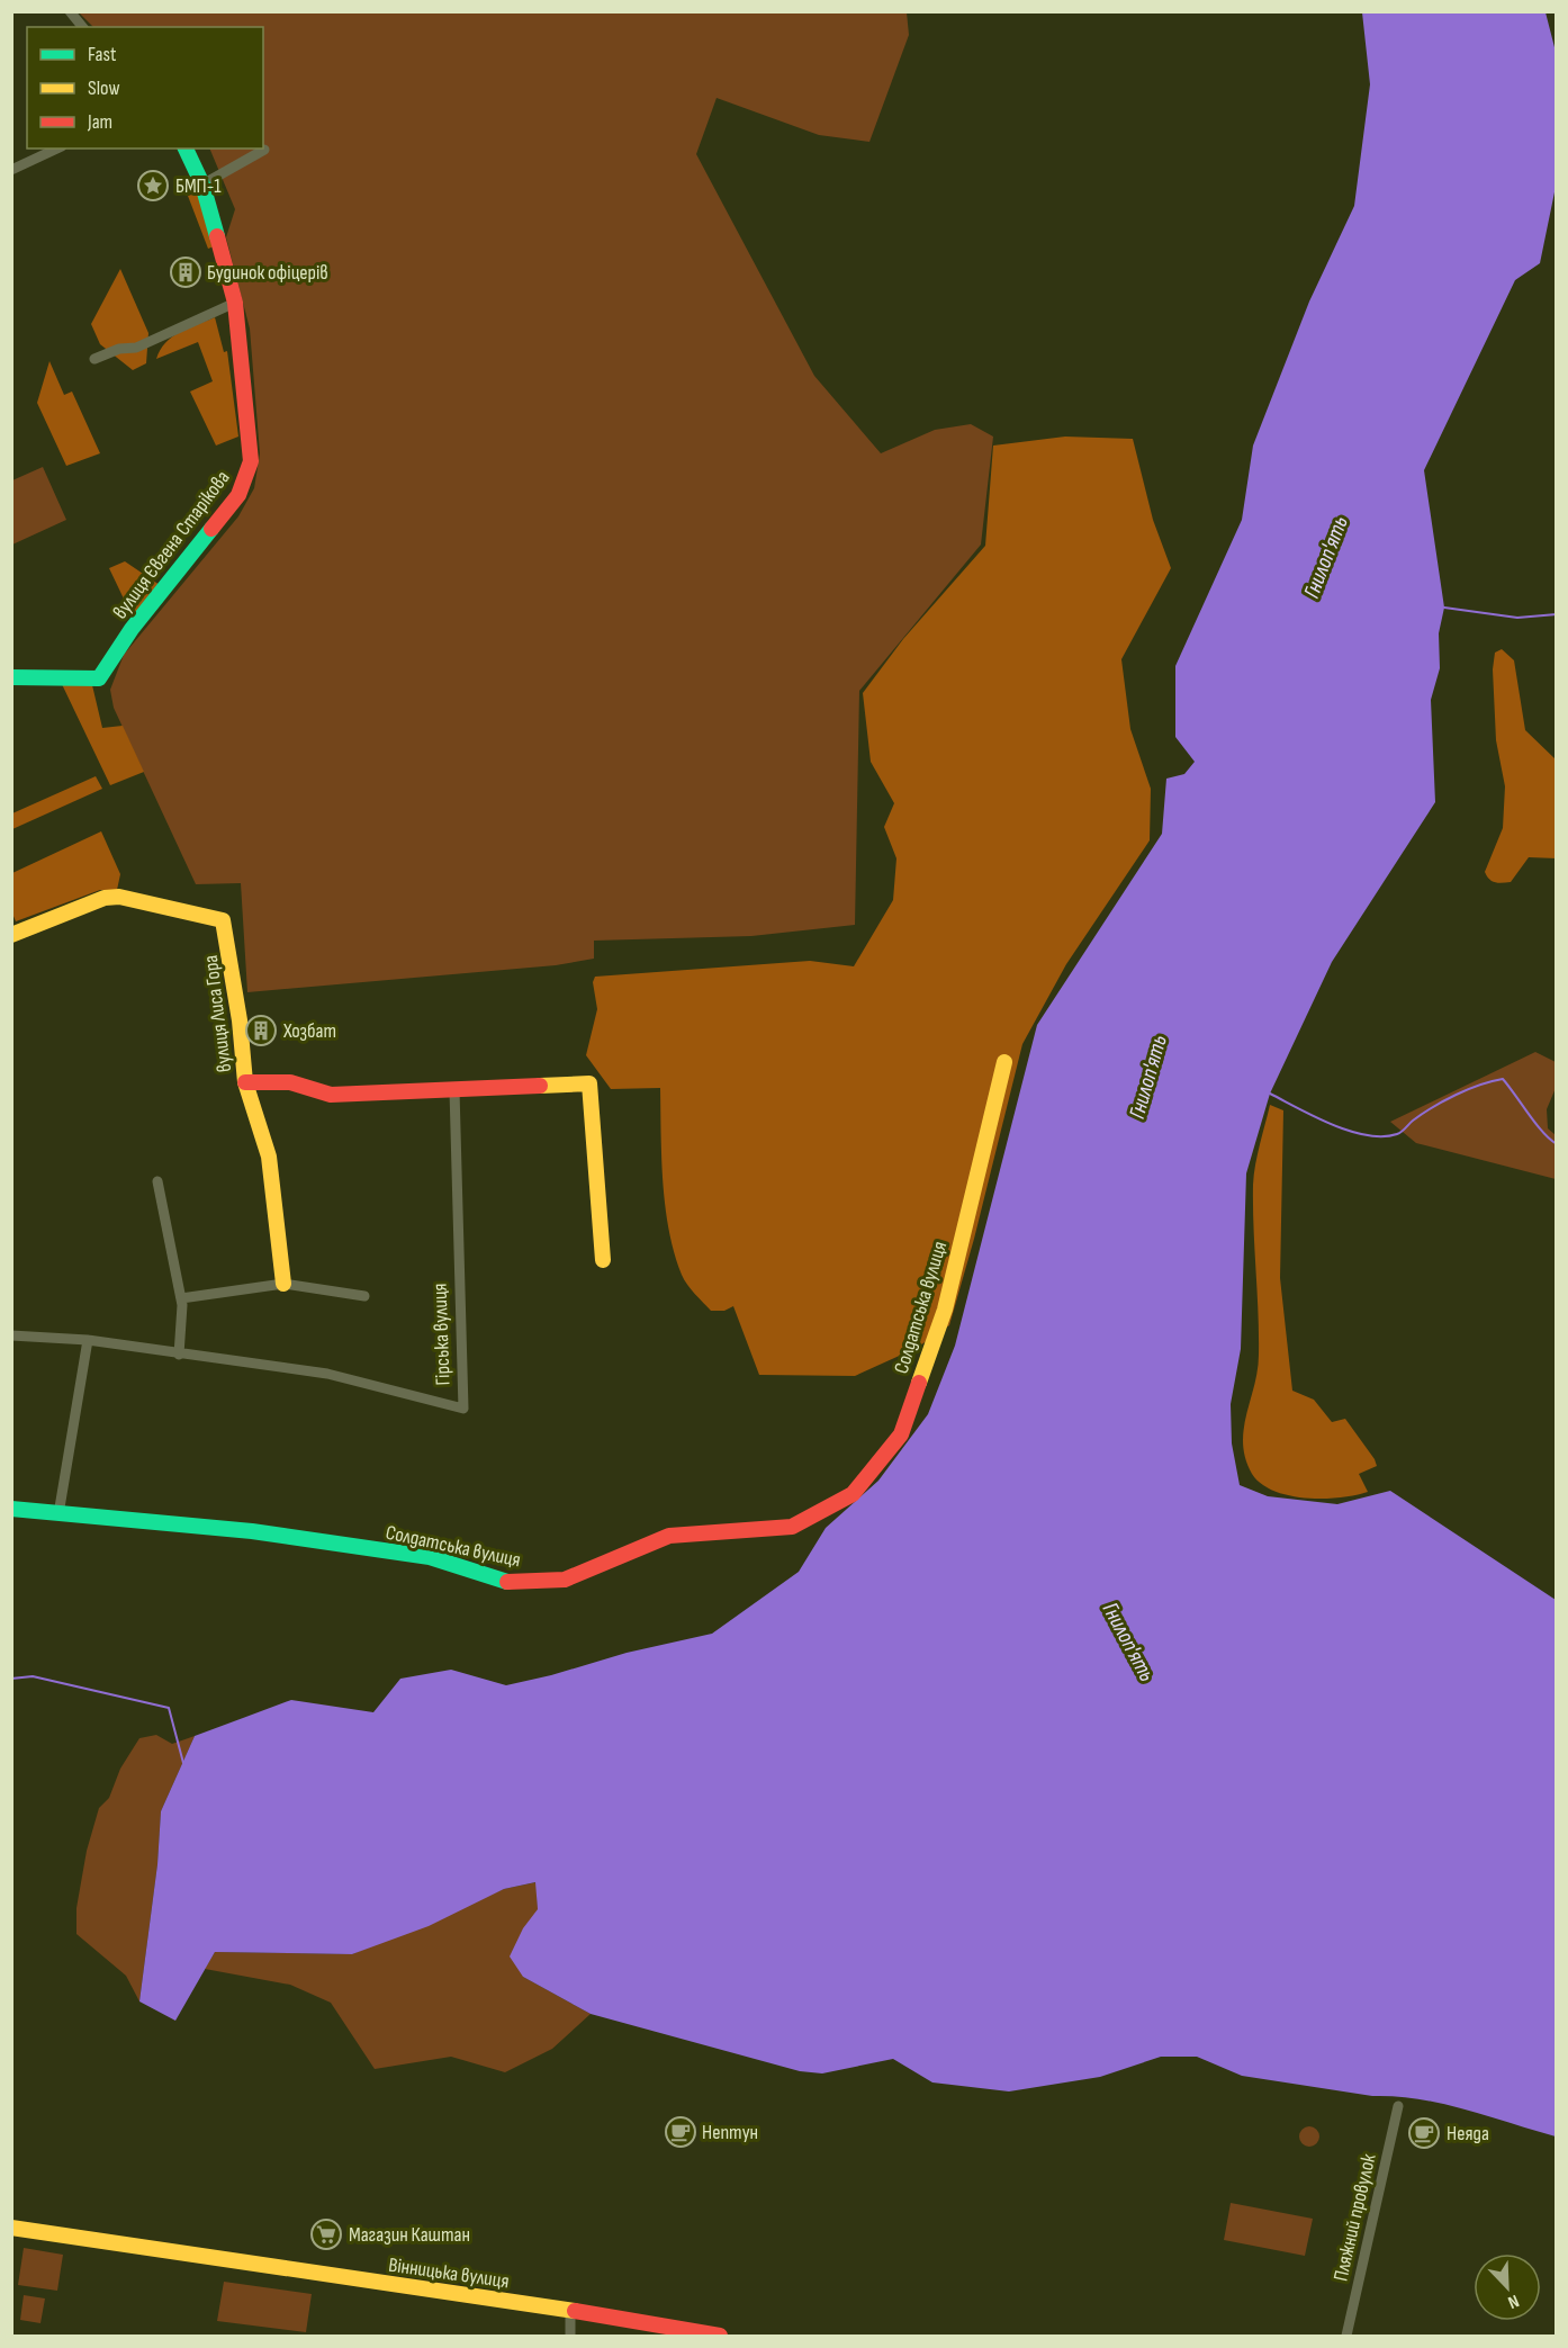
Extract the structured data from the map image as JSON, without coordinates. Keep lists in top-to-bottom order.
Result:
{
  "streets": {
    "street": [
      "вулиця Євгена Старікова",
      "вулиця Лиса Гора",
      "Солдатська вулиця",
      "Гірська вулиця",
      "Пляжний провулок",
      "Вінницька вулиця"
    ]
  },
  "water": ["Гнилоп'ять"],
  "places": {
    "place": ["БМП-1"],
    "building": ["Будинок офіцерів", "Хозбат"],
    "cafe": ["Нептун", "Неяда"],
    "supermarket": ["Магазин Каштан"]
  },
  "legend": ["Fast", "Slow", "Jam"],
  "north": "bottom right"
}
